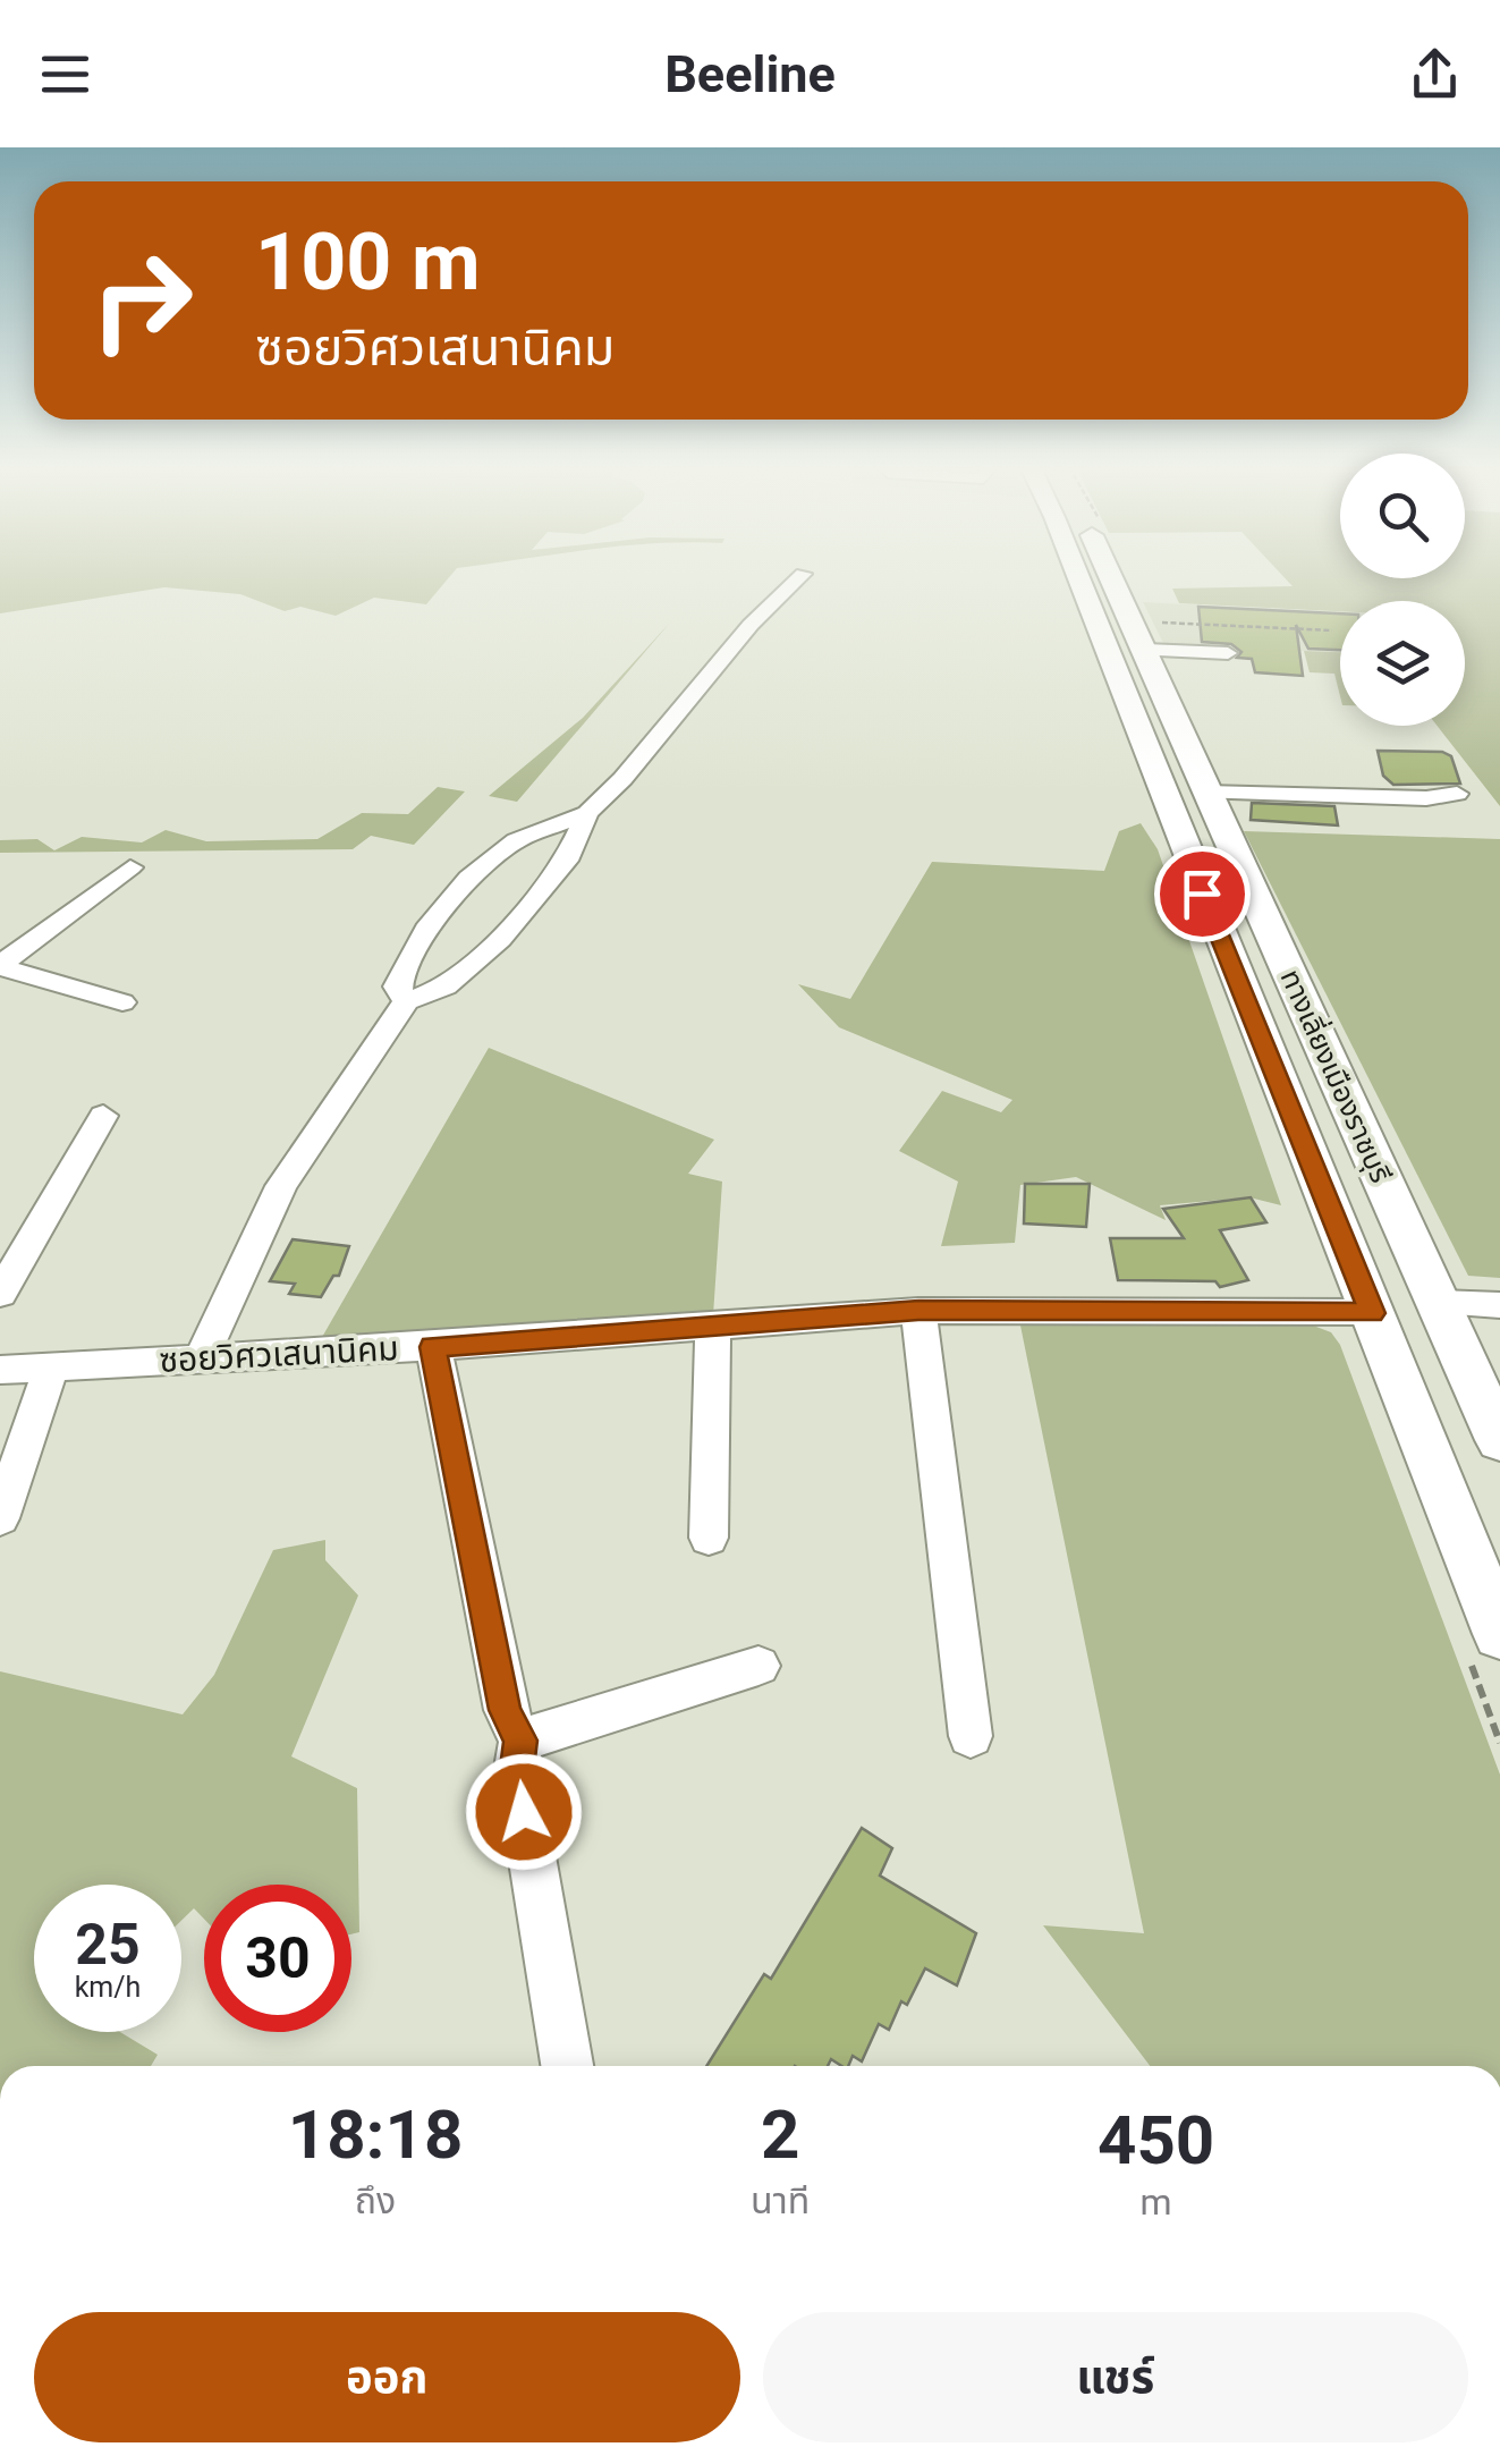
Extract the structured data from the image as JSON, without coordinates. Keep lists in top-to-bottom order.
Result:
{
  "streets": {
    "main road": ["ทางเลี่ยงเมืองราชบุรี"],
    "street": ["ซอยวิศวเสนานิคม"]
  },
  "crossings": [
    ["ทางเลี่ยงเมืองราชบุรี", "ซอยวิศวเสนานิคม"]
  ],
  "page": {
    "header": "Beeline",
    "turn": ["100 m", "ซอยวิศวเสนานิคม"],
    "speed": "25 km/h",
    "limit": "30",
    "eta": [
      "18:18",
      "ถึง",
      "2",
      "นาที",
      "450",
      "m"
    ],
    "buttons": ["ออก", "แชร์"]
  }
}
